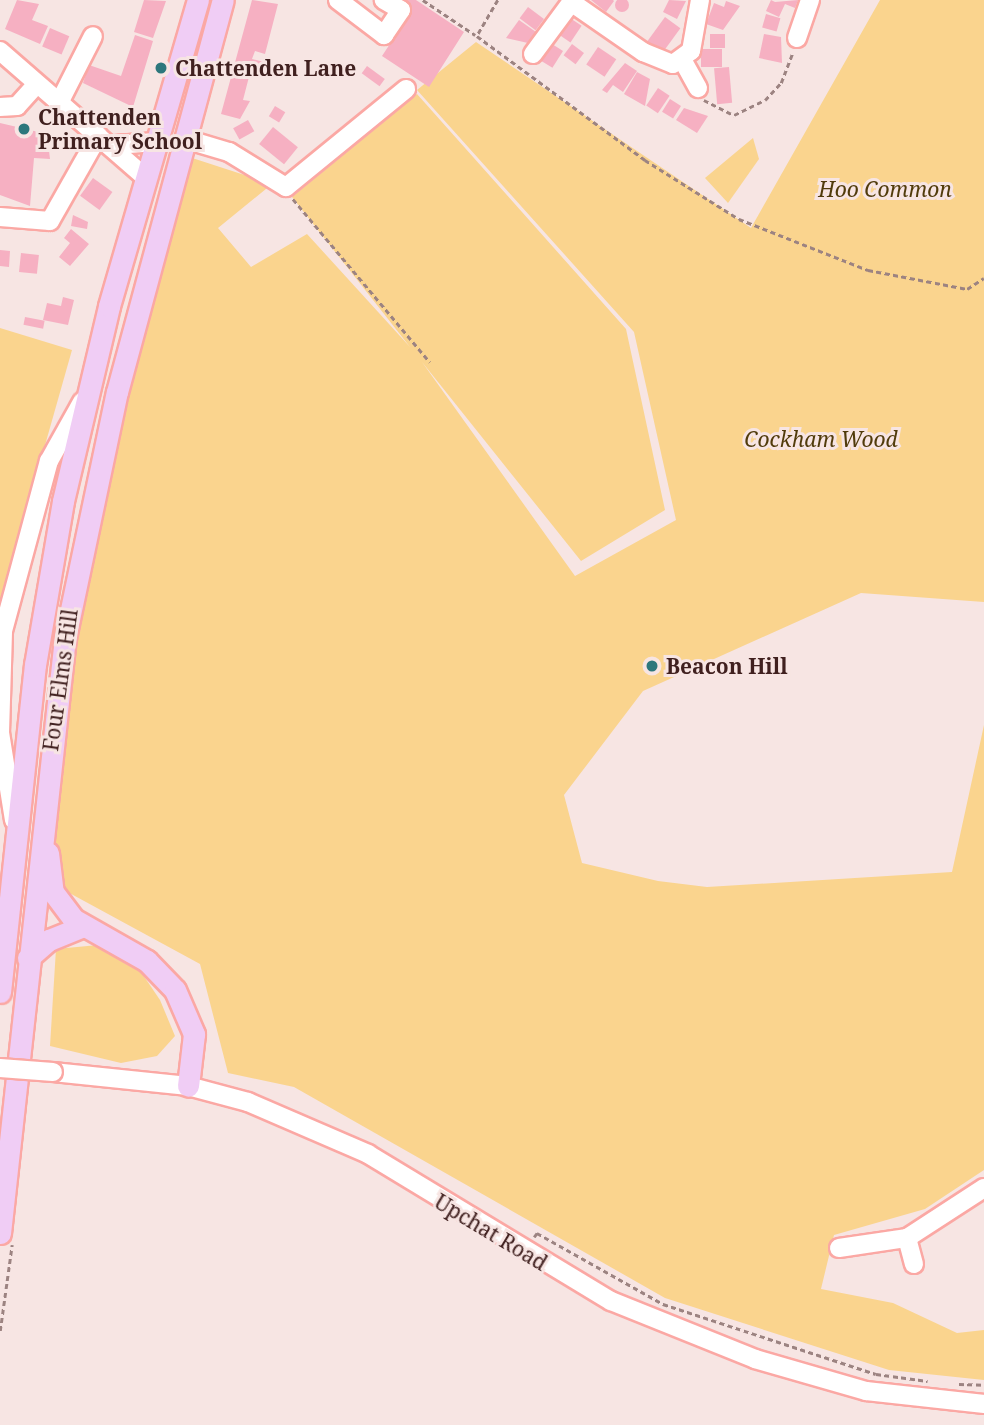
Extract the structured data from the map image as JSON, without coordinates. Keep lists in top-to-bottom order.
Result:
{
  "streets": {
    "main road": ["Four Elms Hill"],
    "street": ["Upchat Road"]
  },
  "parks": ["Hoo Common", "Cockham Wood"],
  "places": ["Chattenden Lane", "Chattenden Primary School", "Beacon Hill"]
}
